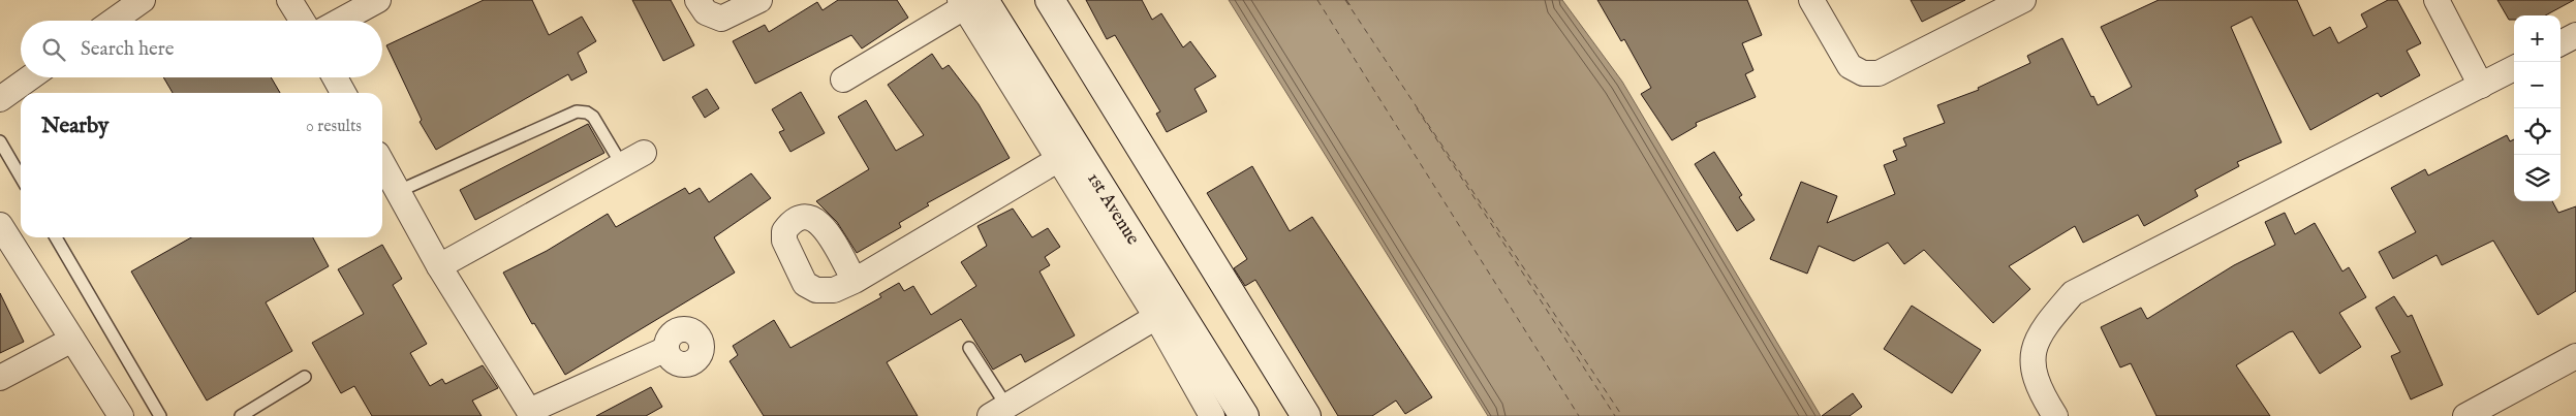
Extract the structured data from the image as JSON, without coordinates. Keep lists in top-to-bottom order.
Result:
{
  "streets": {
    "main road": ["1st Avenue"]
  },
  "page": {
    "map_buttons": ["+", "−"],
    "search": "Search here",
    "heading": ["Nearby", "0 results"]
  }
}
